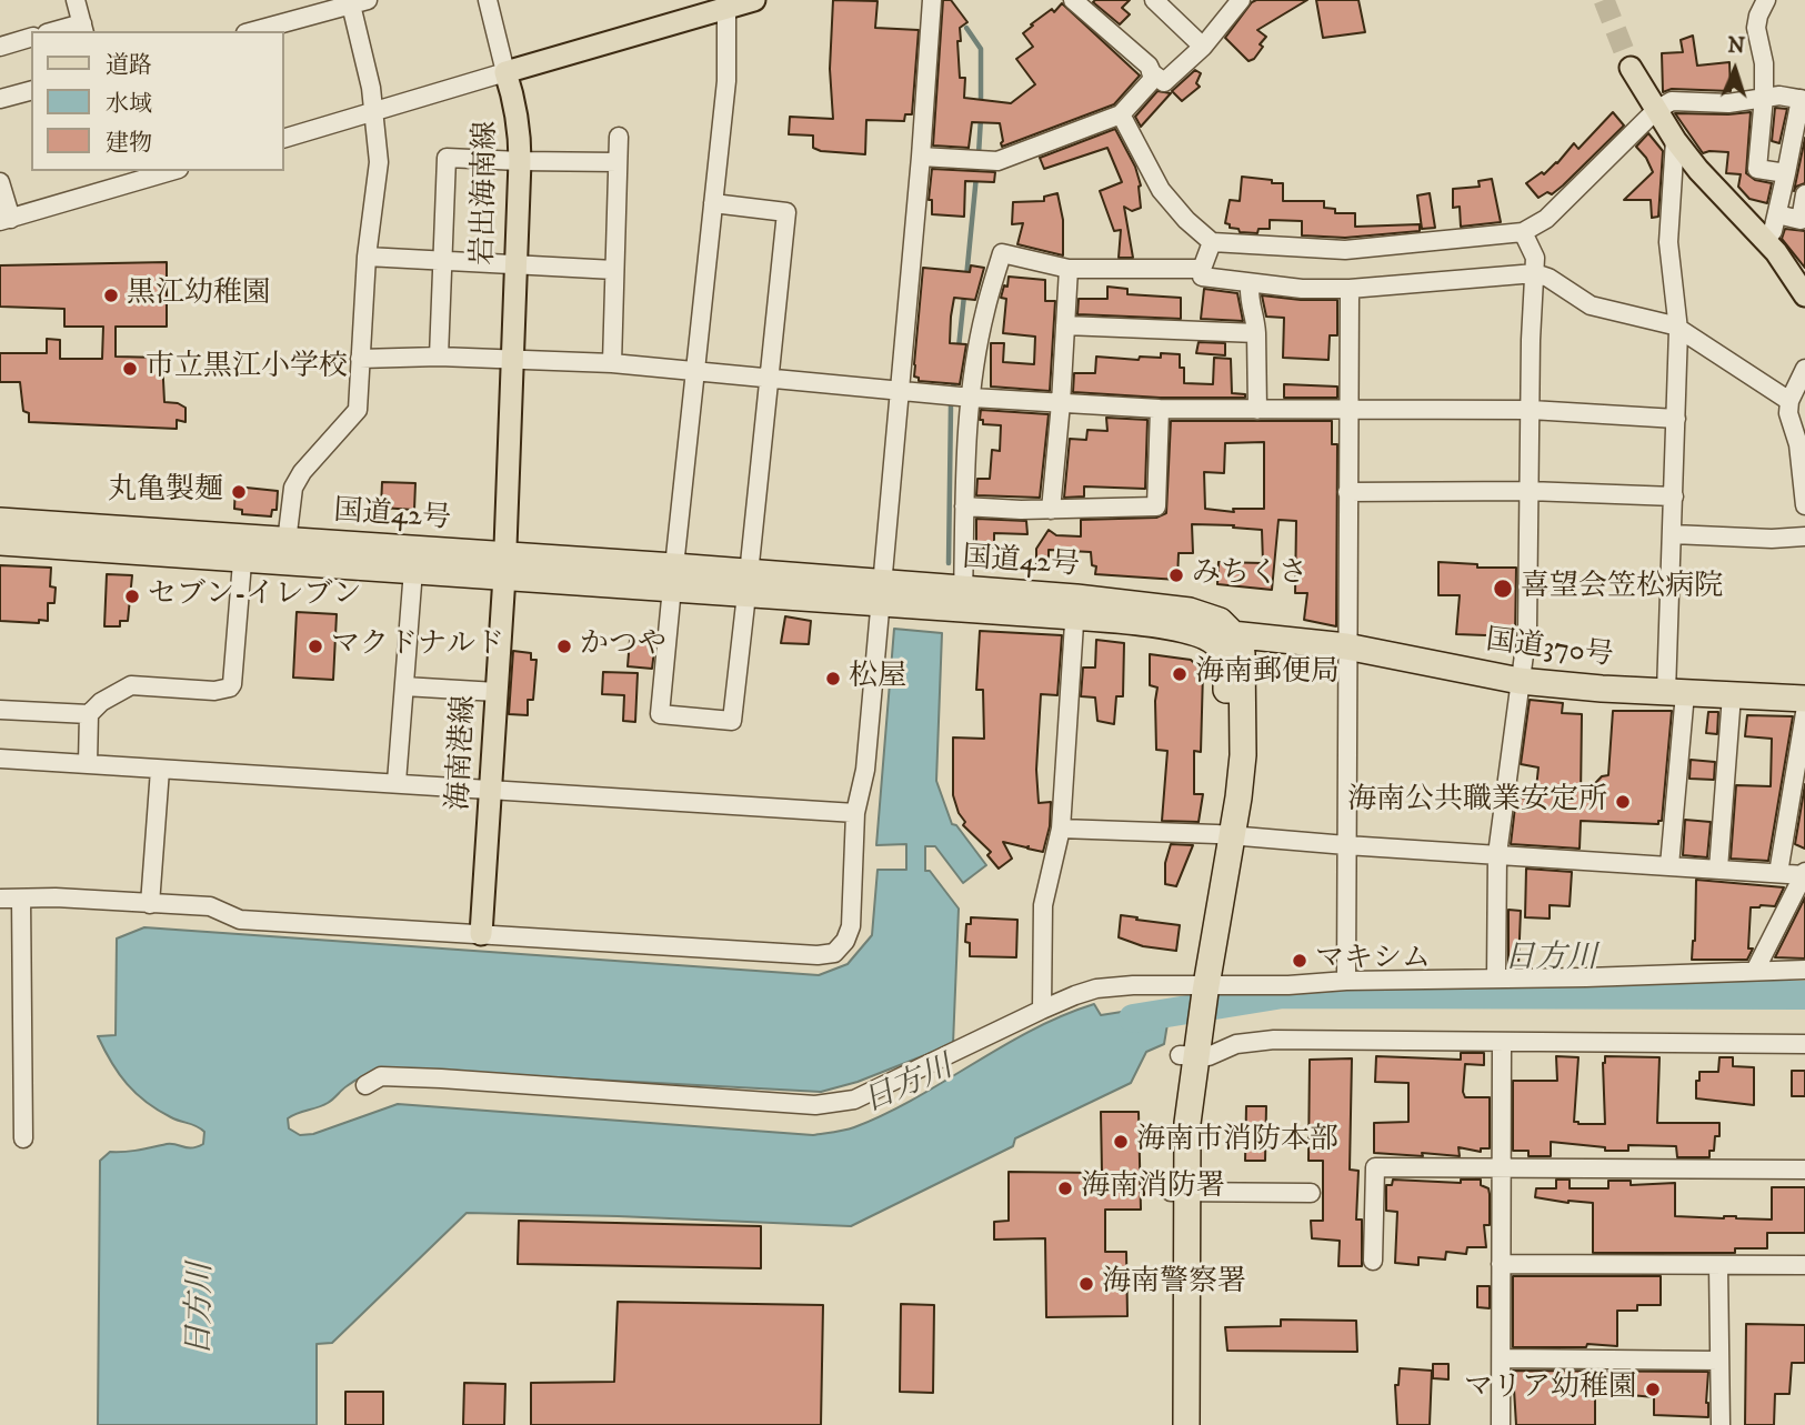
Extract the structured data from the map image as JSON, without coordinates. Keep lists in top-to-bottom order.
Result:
{
  "streets": {
    "highway": ["国道42号", "国道370号"],
    "main road": ["岩出海南線", "海南港線"]
  },
  "crossings": [
    ["岩出海南線", "国道42号"],
    ["岩出海南線", "海南港線"],
    ["国道42号", "国道370号"],
    ["国道42号", "海南港線"]
  ],
  "water": ["日方川"],
  "places": [
    "黒江幼稚園",
    "市立黒江小学校",
    "丸亀製麺",
    "みちくさ",
    "喜望会笠松病院",
    "セブン-イレブン",
    "マクドナルド",
    "かつや",
    "海南郵便局",
    "松屋",
    "海南公共職業安定所",
    "マキシム",
    "海南市消防本部",
    "海南消防署",
    "海南警察署",
    "マリア幼稚園"
  ],
  "legend": ["道路", "水域", "建物"],
  "north": "top"
}
